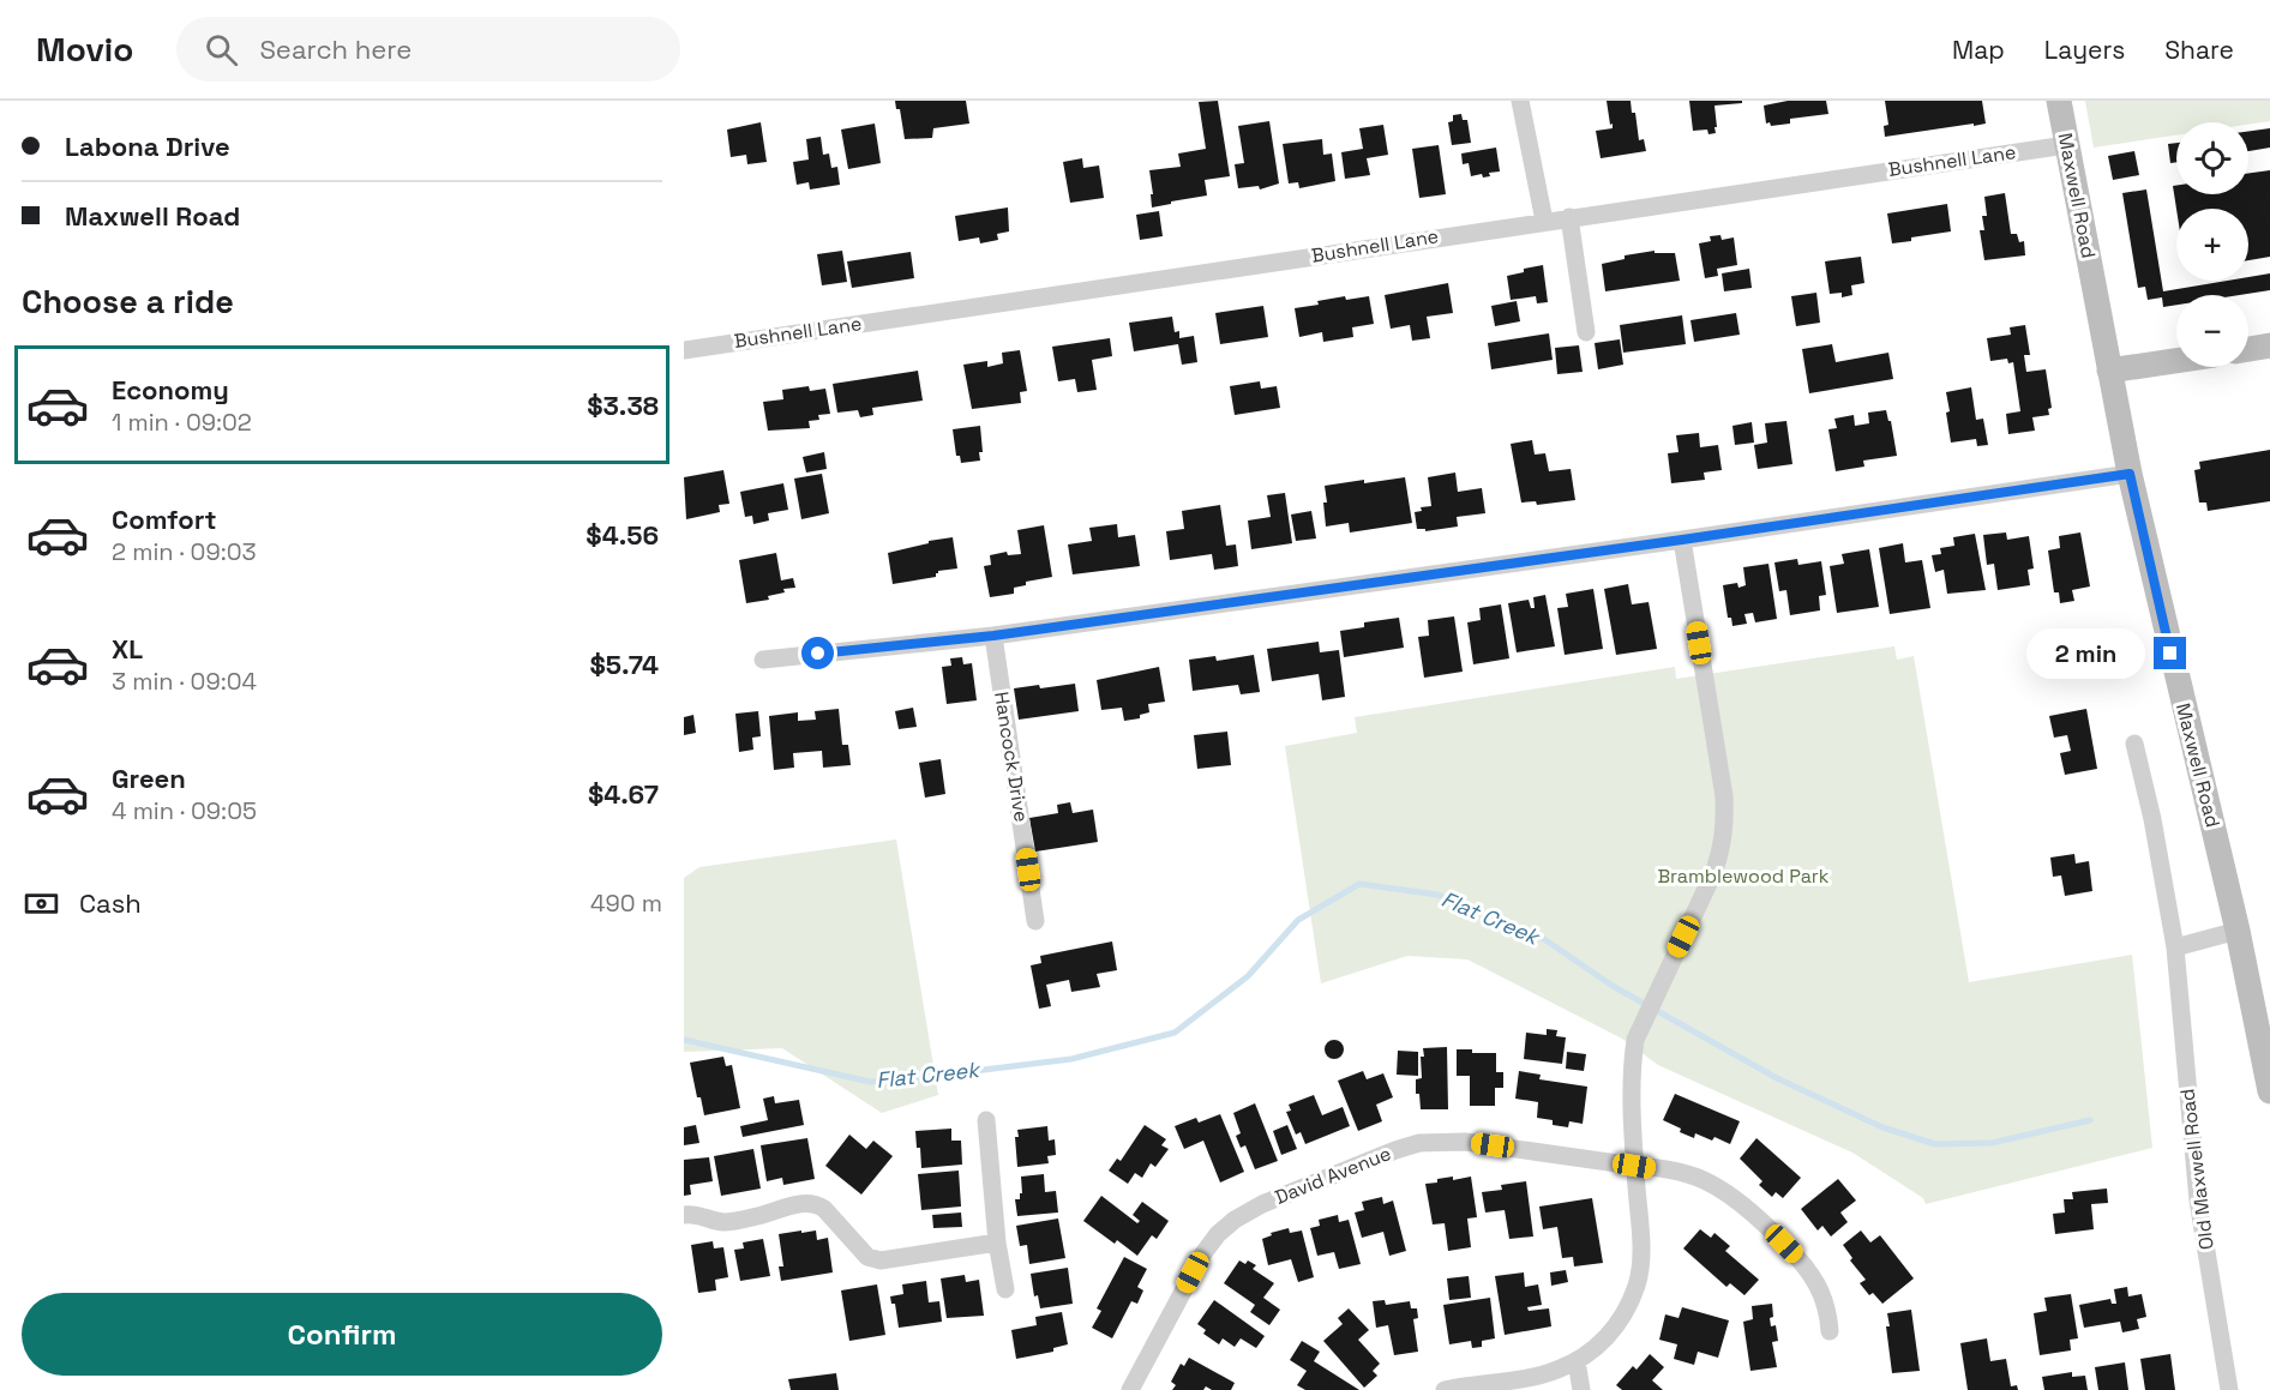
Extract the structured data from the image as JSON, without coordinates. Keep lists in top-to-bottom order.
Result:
{
  "streets": {
    "main road": ["Maxwell Road"],
    "street": [
      "Bushnell Lane",
      "Hancock Drive",
      "Old Maxwell Road",
      "David Avenue"
    ]
  },
  "crossings": [
    ["Bushnell Lane", "Maxwell Road"]
  ],
  "water": ["Flat Creek"],
  "parks": ["Bramblewood Park"],
  "page": {
    "header": "Movio",
    "search": "Search here",
    "nav": ["Map", "Layers", "Share"],
    "banner": ["Labona Drive", "Maxwell Road"],
    "map_buttons": ["+", "−"],
    "heading": "Choose a ride",
    "list": [
      {
        "name": "Economy",
        "note": "1 min · 09:02",
        "value": "$3.38"
      },
      {
        "name": "Comfort",
        "note": "2 min · 09:03",
        "value": "$4.56"
      },
      {
        "name": "XL",
        "note": "3 min · 09:04",
        "value": "$5.74"
      },
      {
        "name": "Green",
        "note": "4 min · 09:05",
        "value": "$4.67"
      }
    ],
    "bubble": "2 min",
    "pay": ["Cash", "490 m"],
    "buttons": "Confirm"
  }
}
